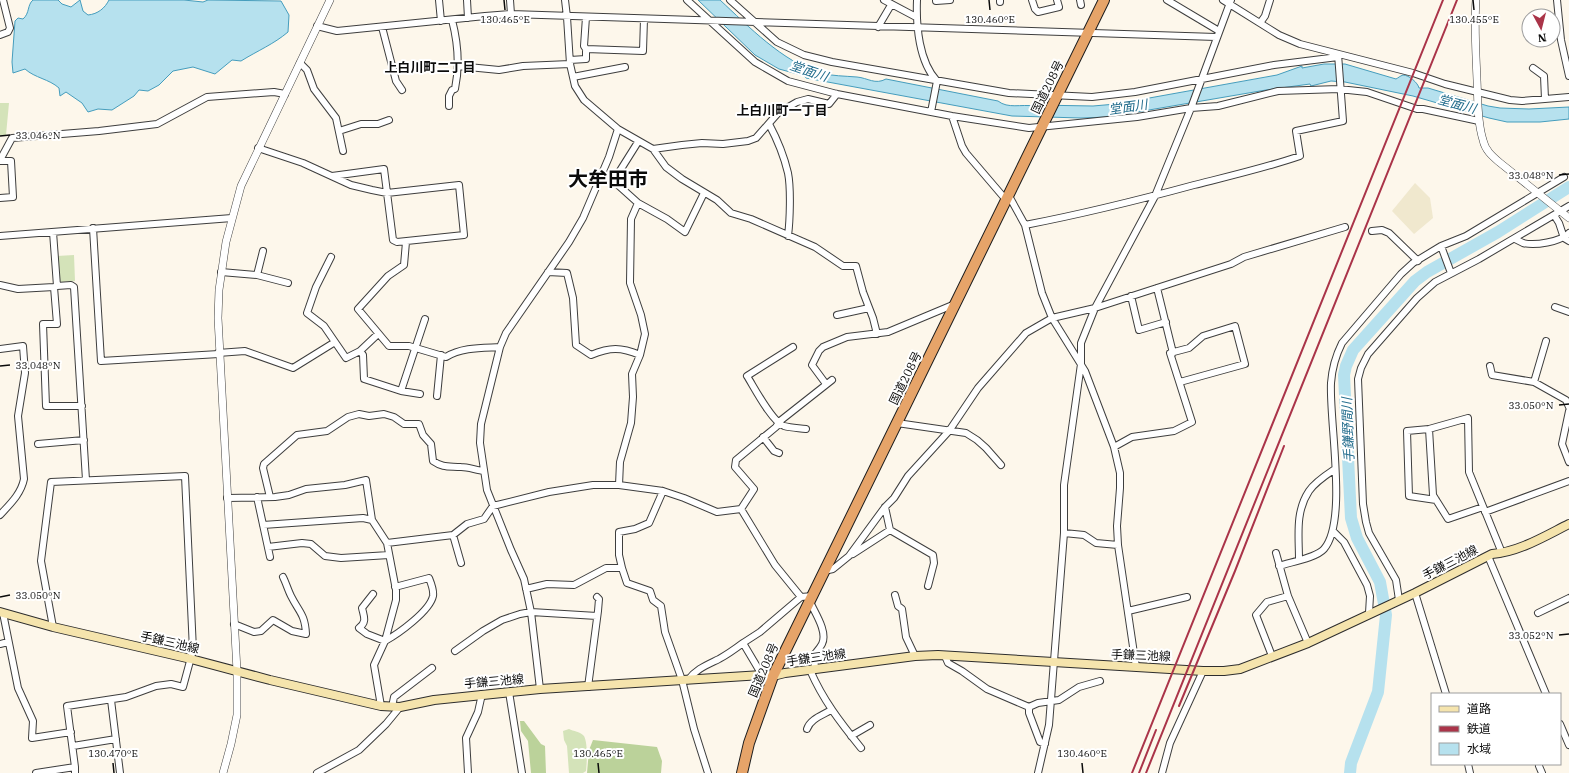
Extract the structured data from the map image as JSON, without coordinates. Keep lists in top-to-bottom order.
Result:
{
  "streets": {
    "highway": ["国道208号"],
    "main road": ["手鎌三池線"]
  },
  "crossings": [
    ["国道208号", "手鎌三池線"]
  ],
  "districts": ["上白川町二丁目", "上白川町一丁目", "大牟田市"],
  "water": ["堂面川", "手鎌野間川"],
  "legend": ["道路", "鉄道", "水域"],
  "north": "bottom",
  "coordinates": [
    "130.465°E",
    "130.460°E",
    "130.455°E",
    "33.046°N",
    "33.048°N",
    "33.050°N",
    "33.052°N",
    "130.470°E"
  ]
}
